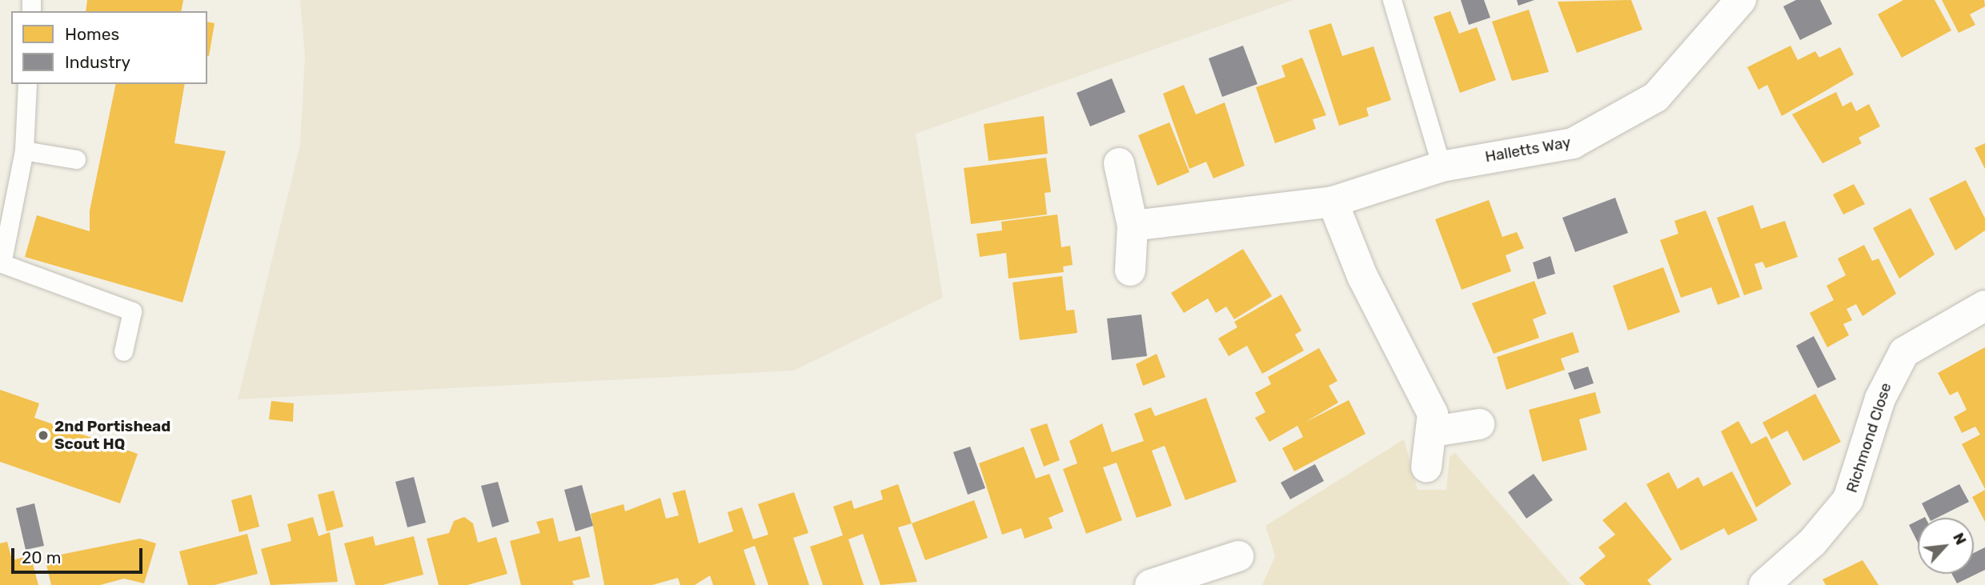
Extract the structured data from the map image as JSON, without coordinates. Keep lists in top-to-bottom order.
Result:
{
  "streets": {
    "street": ["Halletts Way", "Richmond Close"]
  },
  "places": ["2nd Portishead Scout HQ"],
  "legend": ["Homes", "Industry"],
  "scale_bar": "20 m",
  "north": "top right"
}
